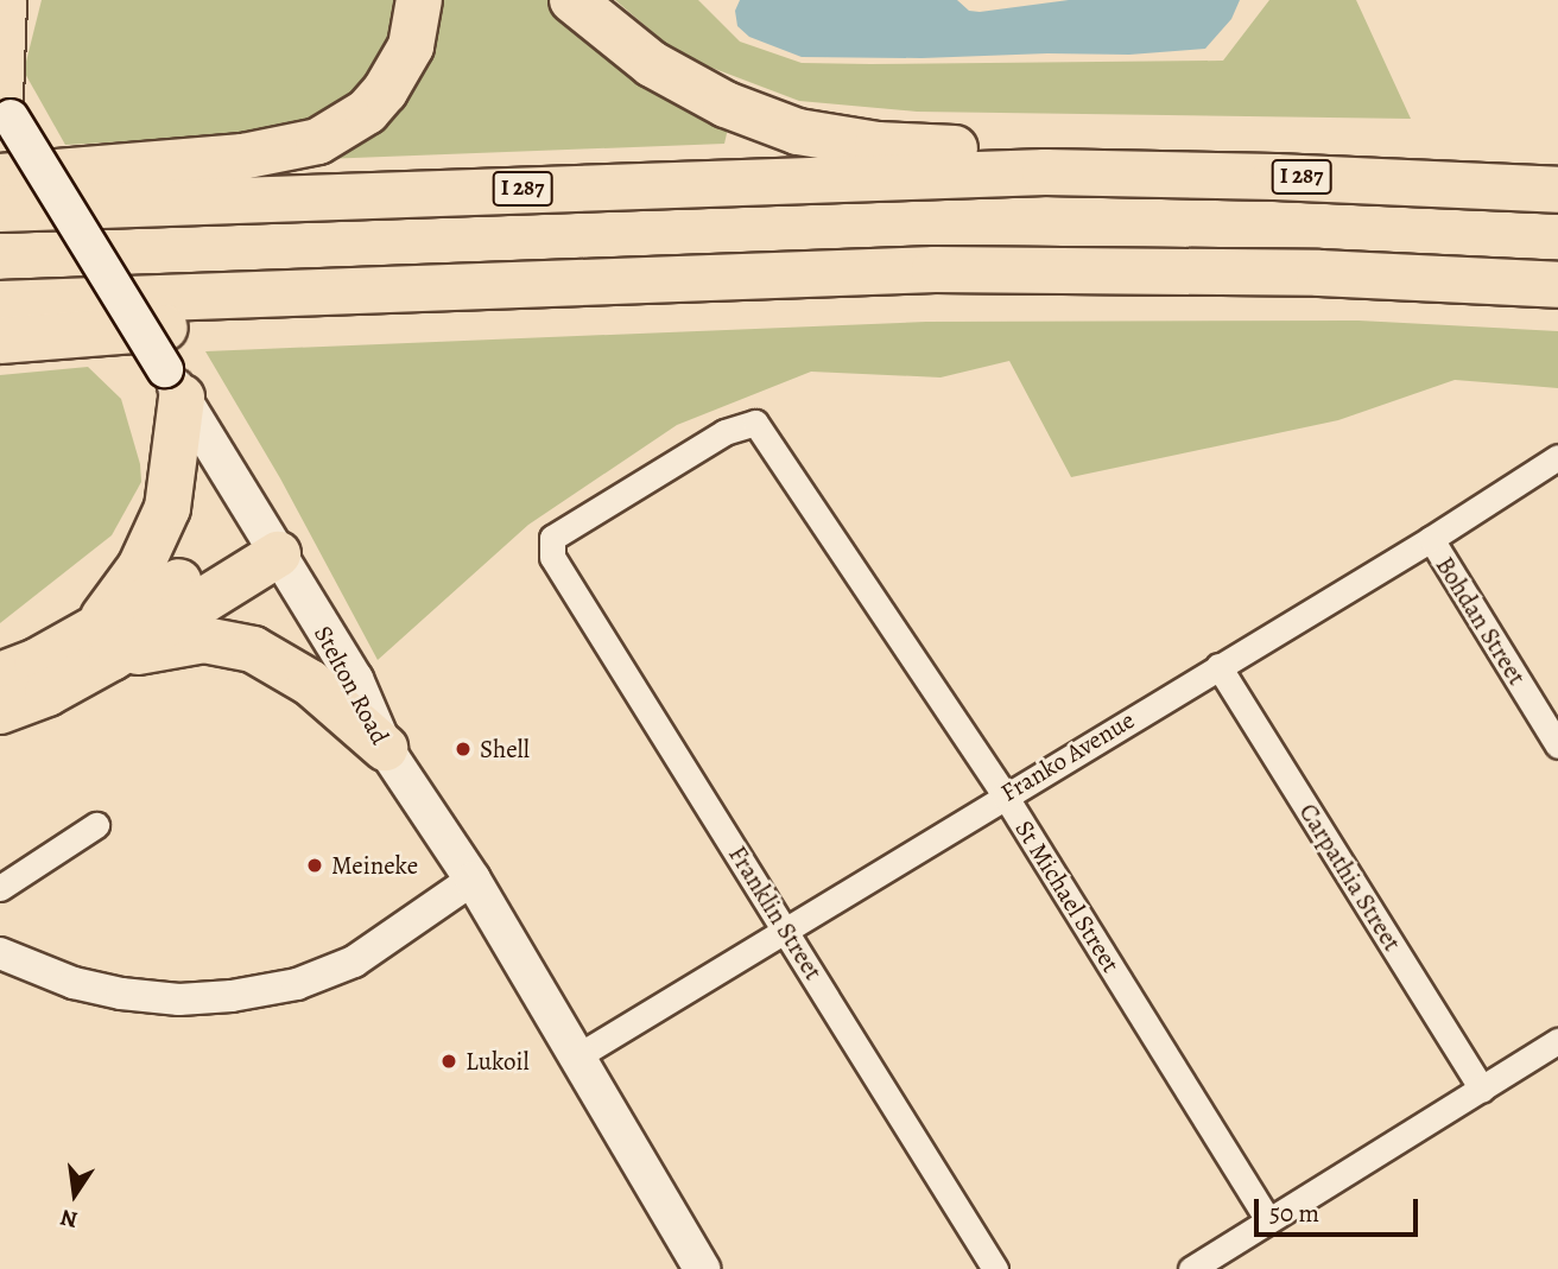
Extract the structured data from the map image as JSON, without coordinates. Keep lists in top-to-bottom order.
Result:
{
  "streets": {
    "highway": ["I 287"],
    "main road": ["Stelton Road"],
    "street": [
      "Bohdan Street",
      "Franko Avenue",
      "Carpathia Street",
      "St Michael Street",
      "Franklin Street"
    ]
  },
  "crossings": [
    ["Bohdan Street", "Franko Avenue"],
    ["Stelton Road", "Franko Avenue"],
    ["Franko Avenue", "Carpathia Street"],
    ["Franko Avenue", "St Michael Street"],
    ["Franko Avenue", "Franklin Street"],
    ["St Michael Street", "Franklin Street"]
  ],
  "places": ["Shell", "Meineke", "Lukoil"],
  "scale_bar": "50 m",
  "north": "bottom"
}
